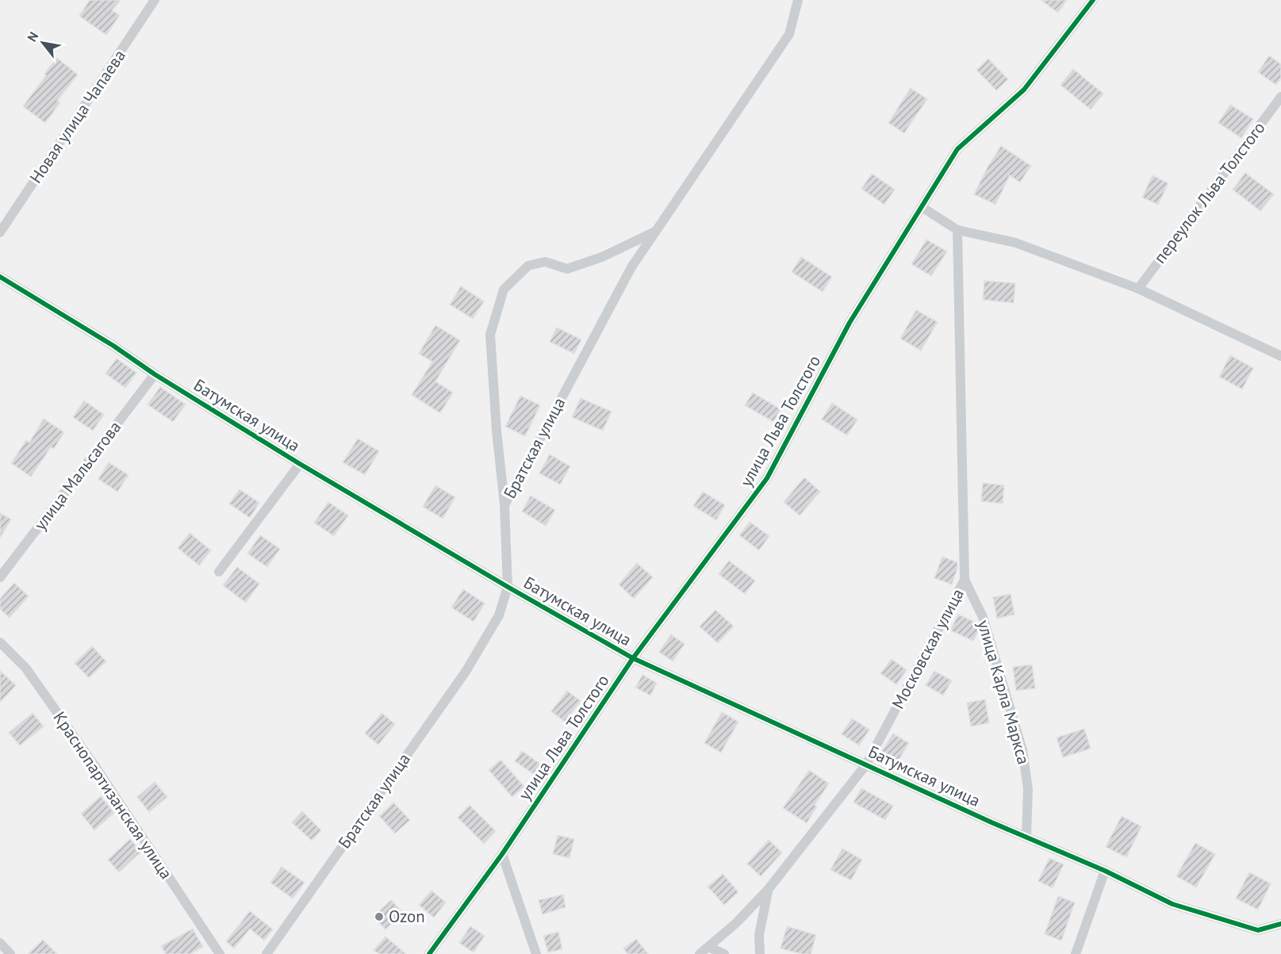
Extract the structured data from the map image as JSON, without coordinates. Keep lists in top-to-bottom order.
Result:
{
  "streets": {
    "street": [
      "Новая улица Чапаева",
      "переулок Льва Толстого",
      "Батумская улица",
      "улица Льва Толстого",
      "Братская улица",
      "улица Мальсагова",
      "Московская улица",
      "улица Карла Маркса",
      "Краснопартизанская улица"
    ]
  },
  "crossings": [
    ["Батумская улица", "улица Льва Толстого"],
    ["Батумская улица", "Братская улица"],
    ["Батумская улица", "улица Мальсагова"],
    ["Батумская улица", "Московская улица"],
    ["Батумская улица", "улица Карла Маркса"],
    ["Московская улица", "улица Карла Маркса"]
  ],
  "places": ["Ozon"],
  "north": "top left"
}
